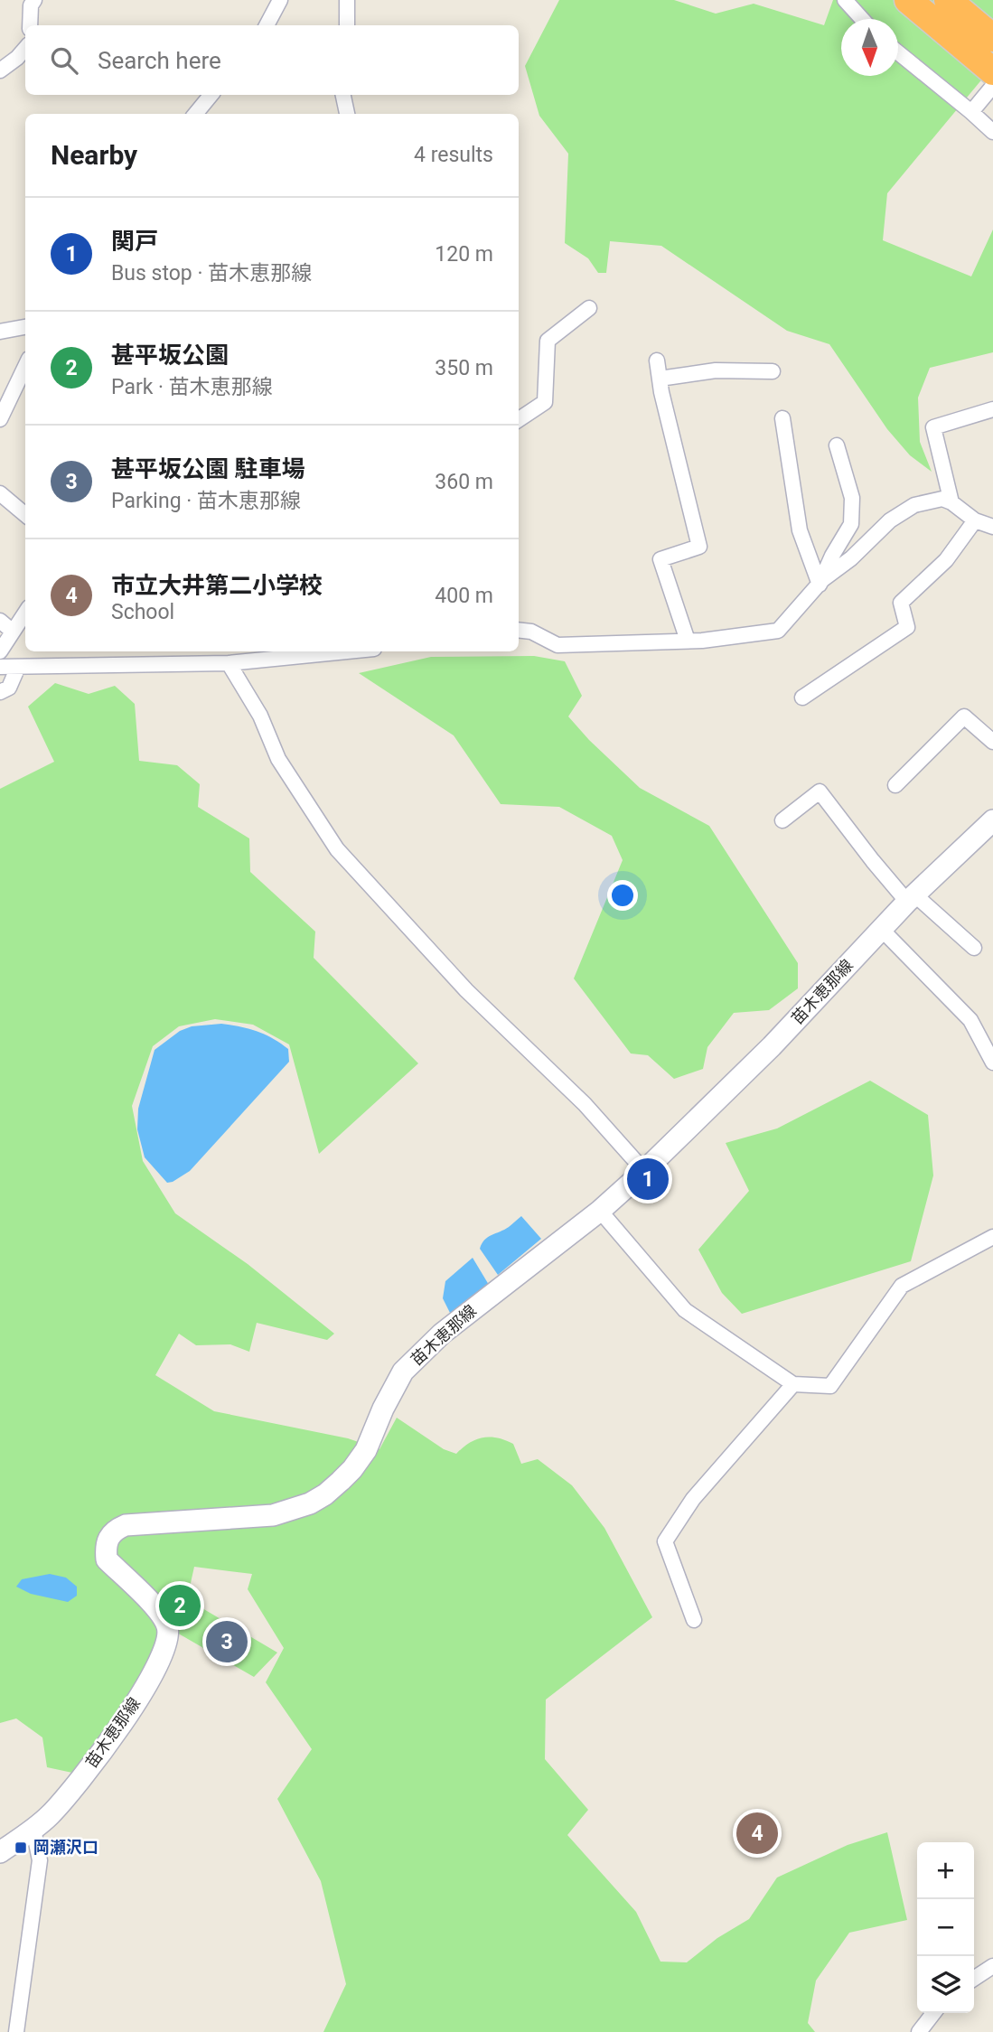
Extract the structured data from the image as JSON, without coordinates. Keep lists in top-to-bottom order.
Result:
{
  "streets": {
    "main road": ["苗木恵那線"]
  },
  "places": {
    "transit": ["岡瀬沢口"]
  },
  "north": "bottom",
  "page": {
    "search": "Search here",
    "heading": ["Nearby", "4 results"],
    "list": [
      {
        "mark": "1",
        "name": "関戸",
        "note": "Bus stop · 苗木恵那線",
        "value": "120 m"
      },
      {
        "mark": "2",
        "name": "甚平坂公園",
        "note": "Park · 苗木恵那線",
        "value": "350 m"
      },
      {
        "mark": "3",
        "name": "甚平坂公園 駐車場",
        "note": "Parking · 苗木恵那線",
        "value": "360 m"
      },
      {
        "mark": "4",
        "name": "市立大井第二小学校",
        "note": "School",
        "value": "400 m"
      }
    ],
    "pins": [
      "1",
      "2",
      "3",
      "4"
    ],
    "map_buttons": ["+", "−"]
  }
}
